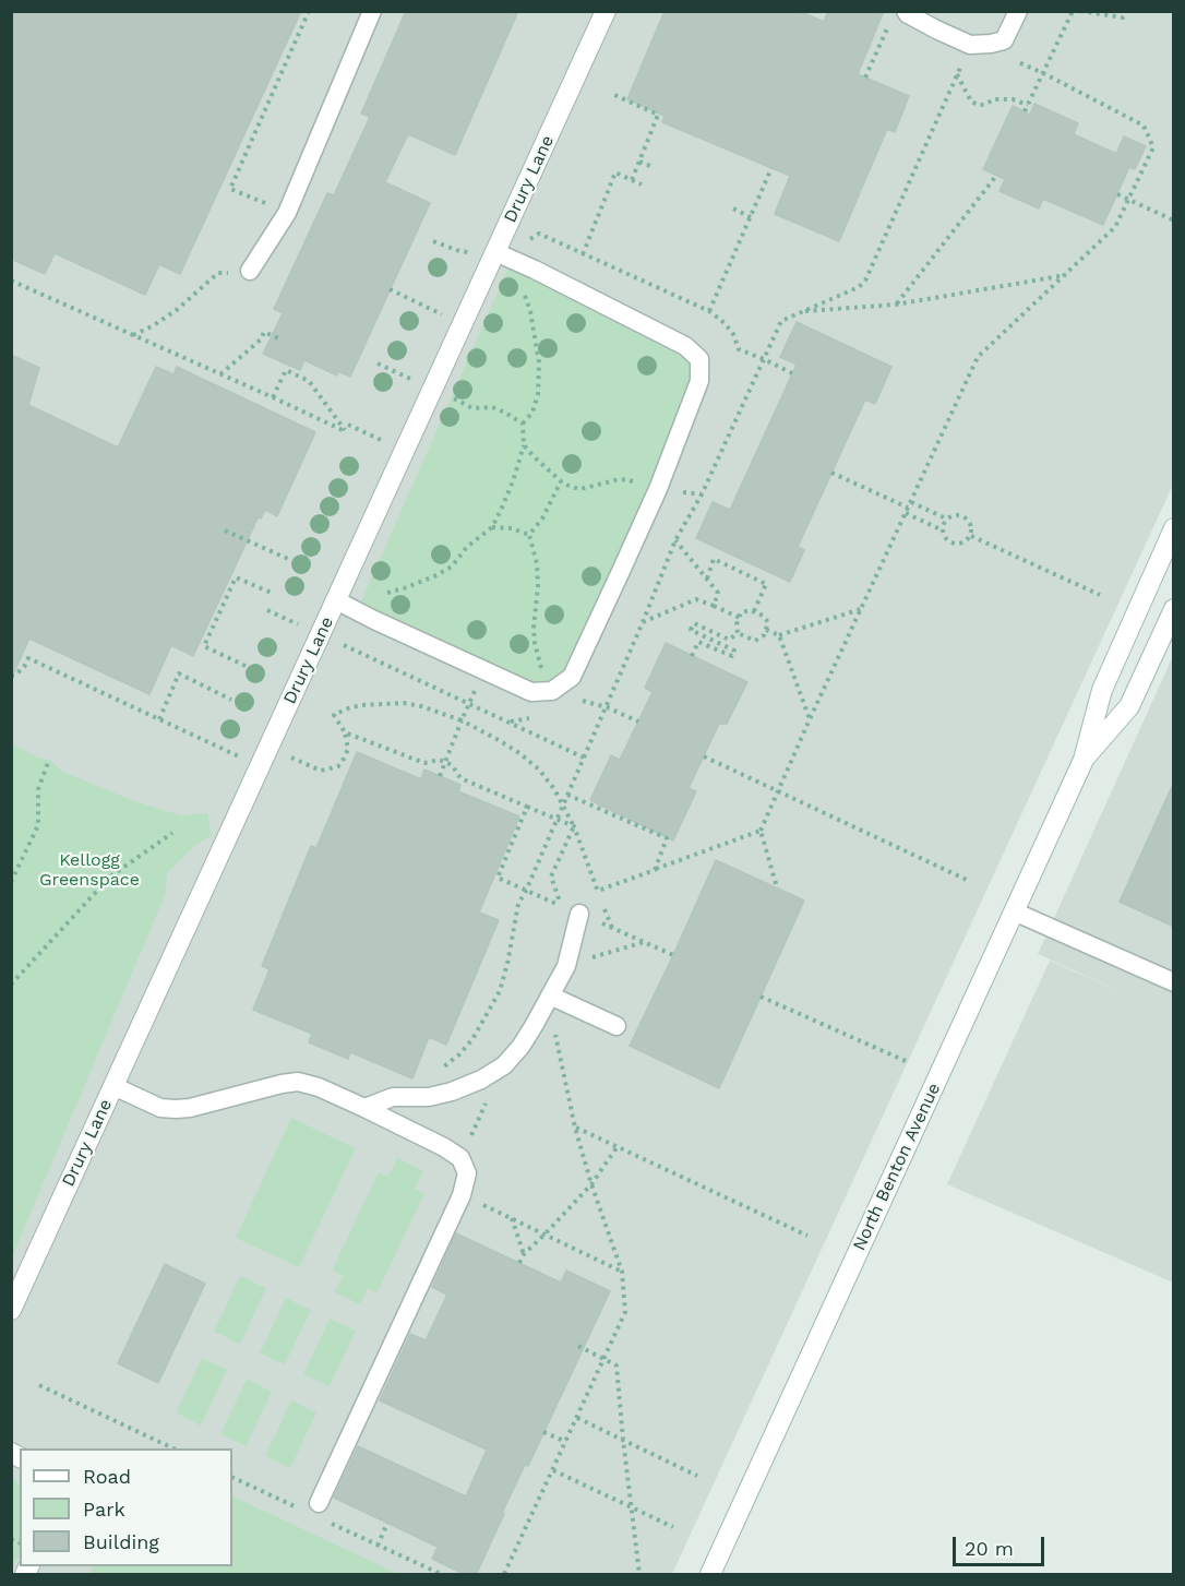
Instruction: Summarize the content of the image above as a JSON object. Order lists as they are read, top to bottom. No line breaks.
{"streets":{"street":["Drury Lane","North Benton Avenue"]},"parks":["Kellogg Greenspace"],"legend":["Road","Park","Building"],"scale_bar":"20 m"}
